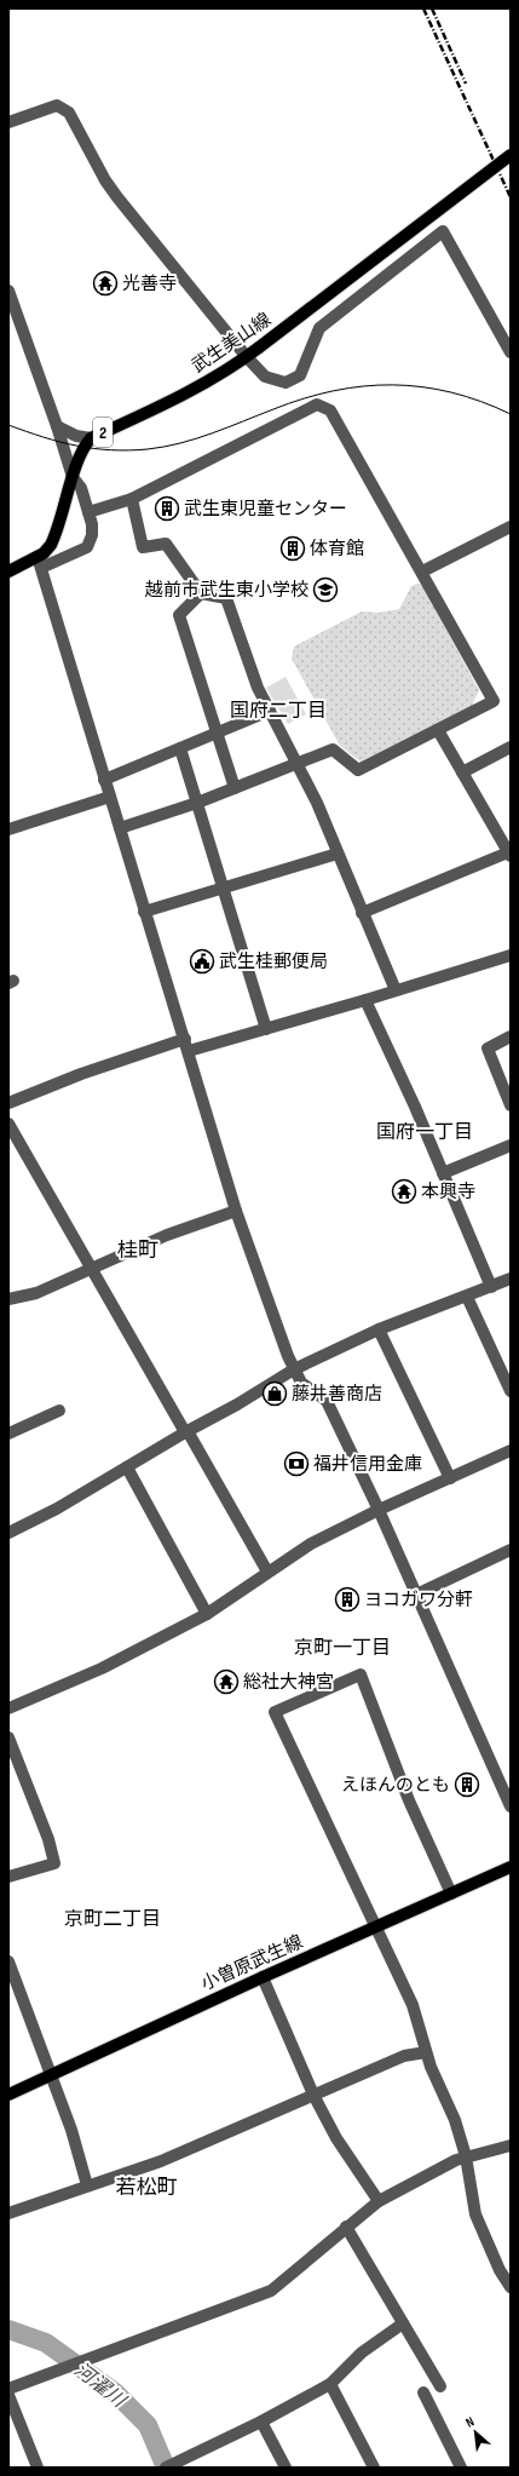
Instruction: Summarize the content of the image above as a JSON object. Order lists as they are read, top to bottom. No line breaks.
{"streets":{"main road":["武生美山線","2","小曽原武生線"]},"crossings":[["武生美山線","2"]],"districts":["国府二丁目","国府一丁目","桂町","京町一丁目","京町二丁目","若松町"],"water":["河濯川"],"places":{"temple":["光善寺","本興寺","総社大神宮"],"building":["武生東児童センター","体育館","ヨコガワ分軒","えほんのとも"],"school or university":["越前市武生東小学校"],"public building":["武生桂郵便局"],"shop":["藤井善商店"],"bank":["福井信用金庫"]},"north":"top left"}
